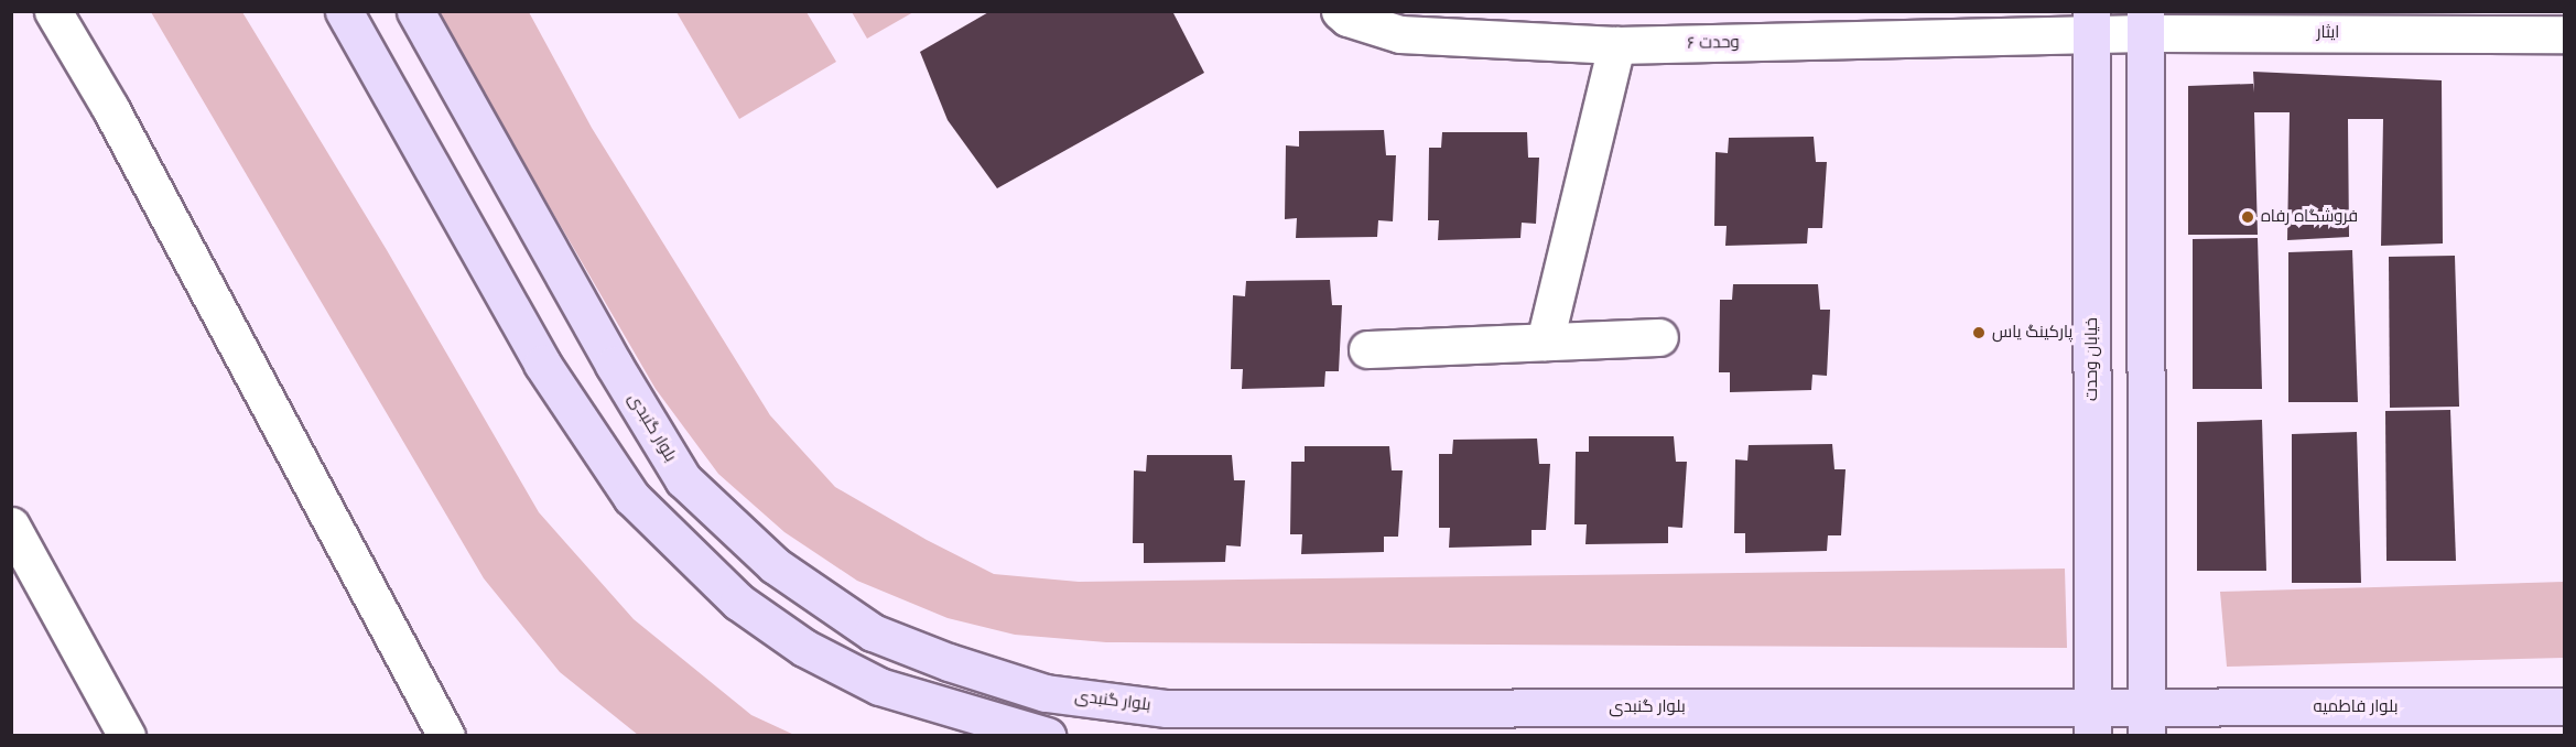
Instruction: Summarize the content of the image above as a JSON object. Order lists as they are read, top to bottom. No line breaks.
{"streets":{"main road":["خیابان وحدت","بلوار گنبدی","بلوار فاطمیه"],"street":["ایثار","وحدت ۶"]},"crossings":[["ایثار","وحدت ۶"],["ایثار","خیابان وحدت"],["وحدت ۶","خیابان وحدت"],["خیابان وحدت","بلوار گنبدی"],["بلوار گنبدی","بلوار فاطمیه"]],"places":["فروشگاه رفاه","پارکینگ یاس"]}
